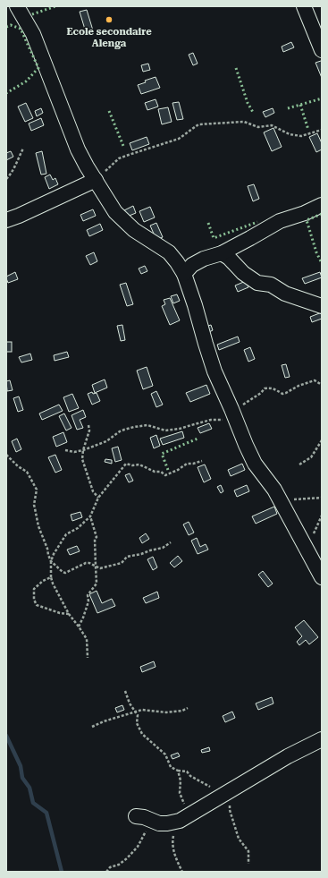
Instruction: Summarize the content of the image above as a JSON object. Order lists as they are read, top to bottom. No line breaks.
{"places":["Ecole secondaire Alenga"]}
